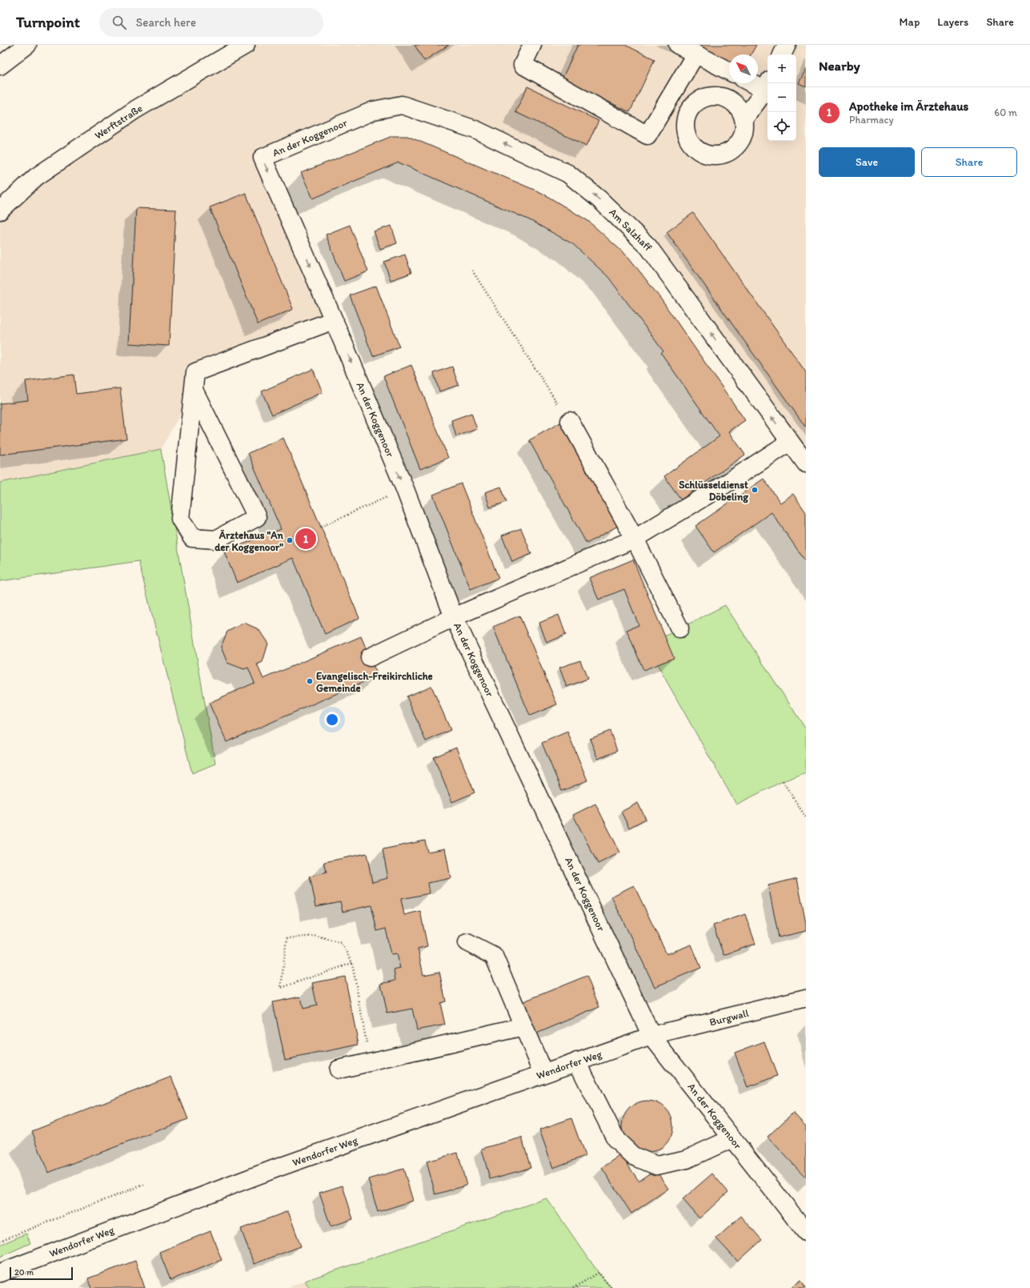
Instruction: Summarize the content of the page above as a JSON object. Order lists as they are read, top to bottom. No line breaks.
{"streets":{"street":["Werftstraße","An der Koggenoor","Am Salzhaff","Burgwall","Wendorfer Weg"]},"crossings":[["An der Koggenoor","Am Salzhaff"],["An der Koggenoor","Burgwall"],["An der Koggenoor","Wendorfer Weg"],["Burgwall","Wendorfer Weg"]],"one_way":["Am Salzhaff"],"places":["Schlüsseldienst Döbeling","Ärztehaus \"An der Koggenoor\"","Evangelisch-Freikirchliche Gemeinde"],"scale_bar":"20 m","north":"top left","page":{"header":"Turnpoint","search":"Search here","nav":["Map","Layers","Share"],"heading":"Nearby","map_buttons":["+","−"],"list":[{"mark":"1","name":"Apotheke im Ärztehaus","note":"Pharmacy","value":"60 m"}],"buttons":["Save","Share"],"pins":"1","scale":"20 m"}}
